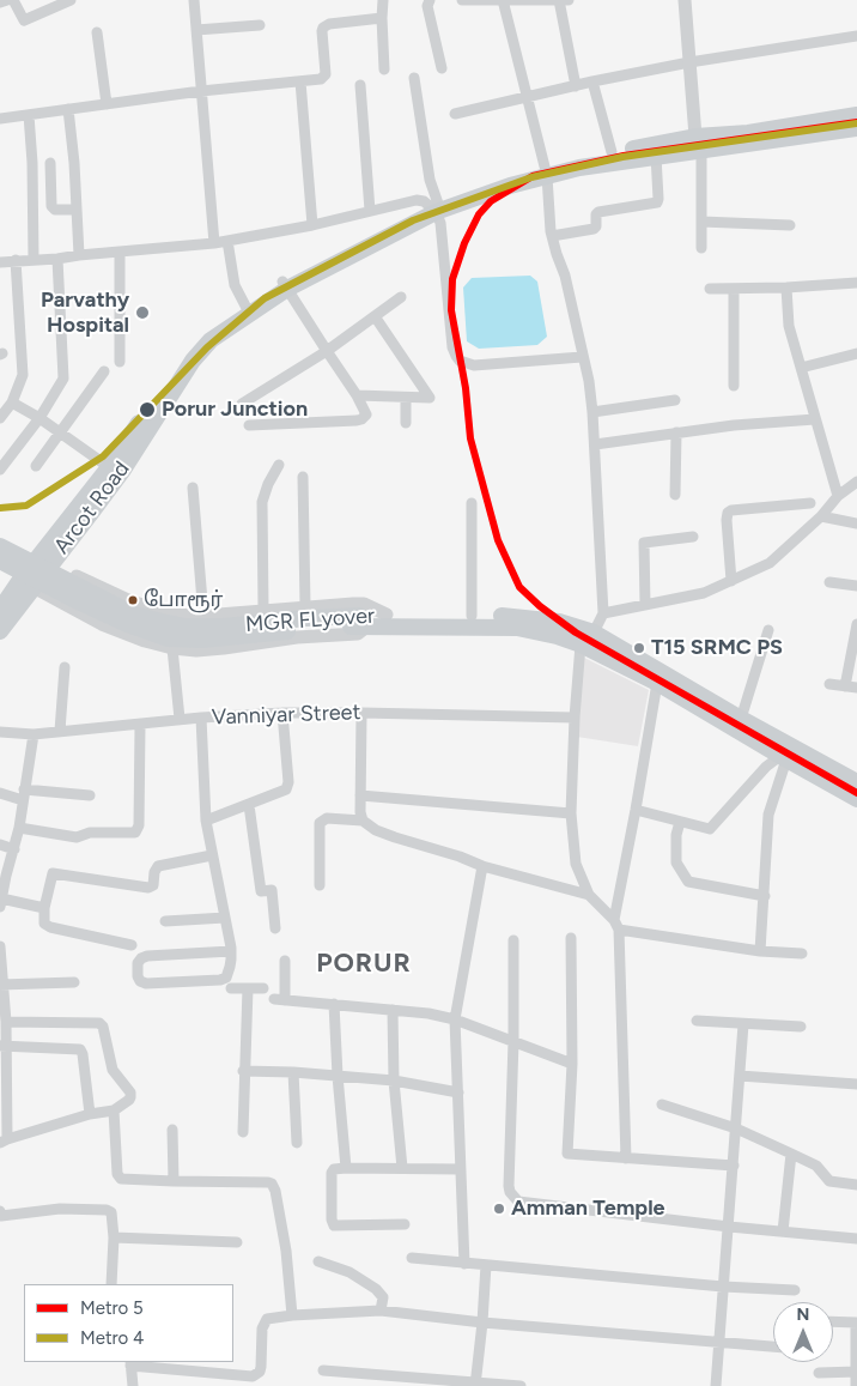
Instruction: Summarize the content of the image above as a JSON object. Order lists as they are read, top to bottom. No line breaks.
{"streets":{"main road":["Arcot Road","MGR FLyover"],"street":["Vanniyar Street"]},"districts":["PORUR"],"places":["Parvathy Hospital","Porur Junction","போரூர்","T15 SRMC PS","Amman Temple"],"lines":["metro line 5","metro line 4"],"legend":["Metro 5","Metro 4"],"north":"top"}
